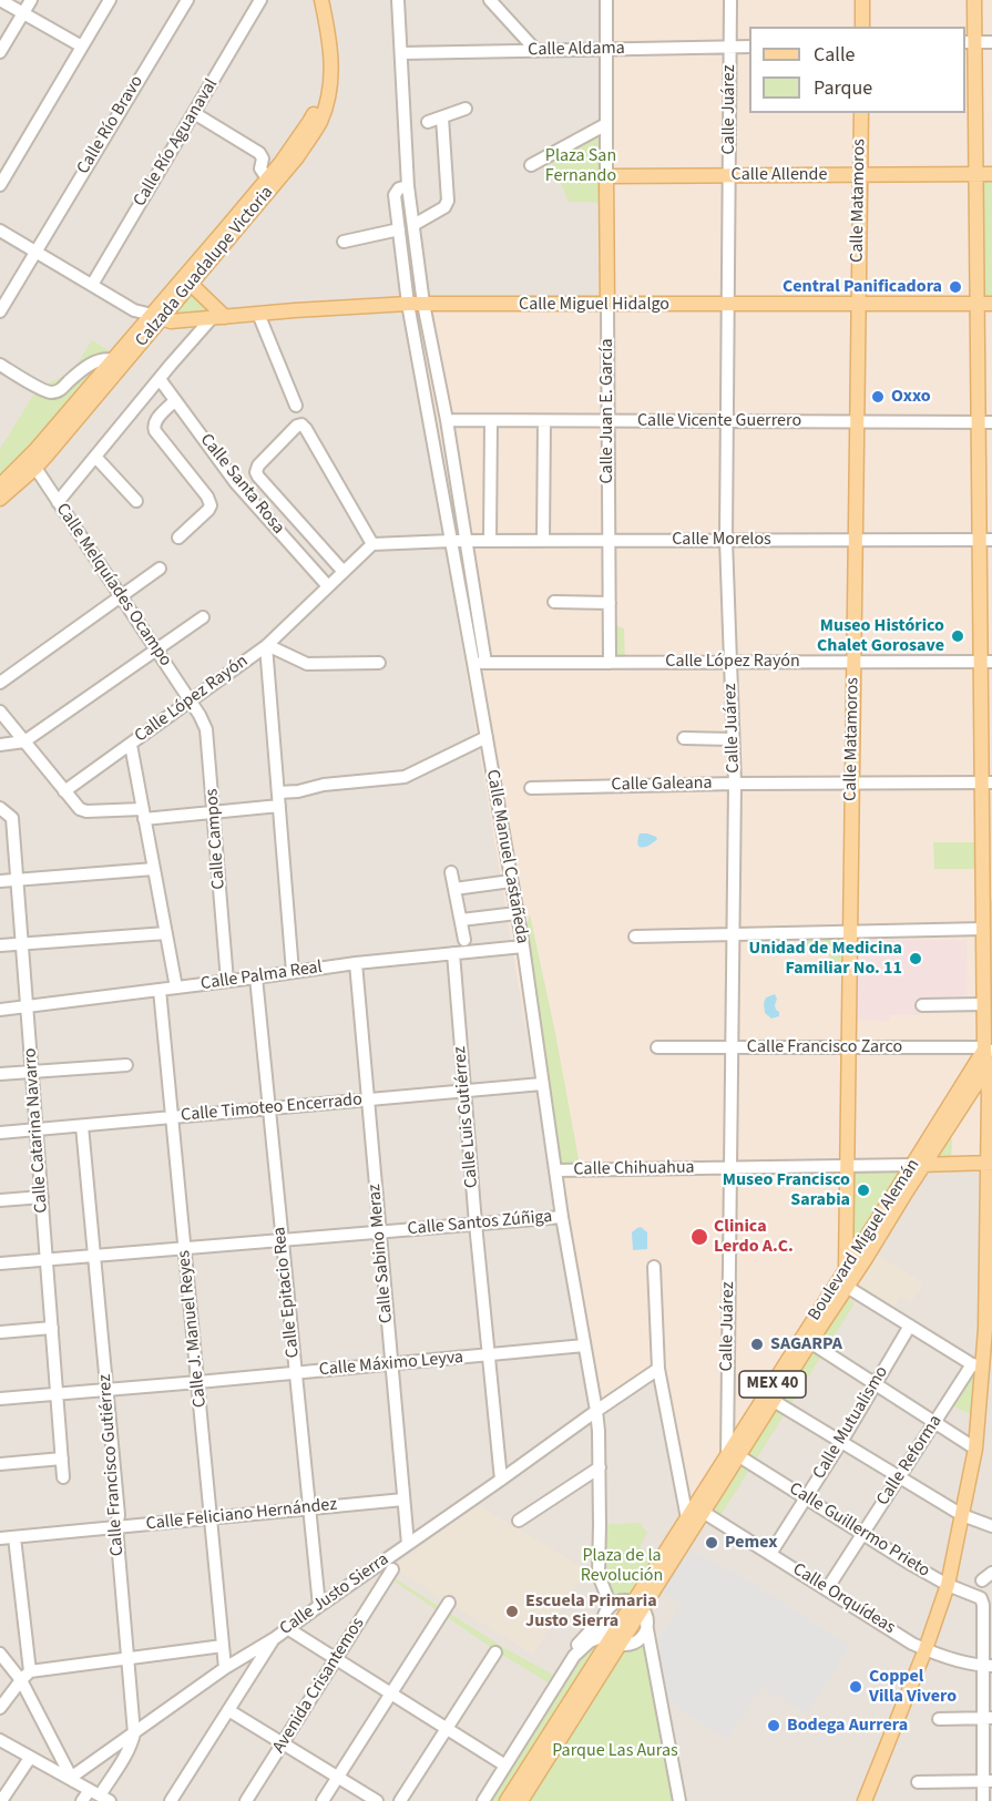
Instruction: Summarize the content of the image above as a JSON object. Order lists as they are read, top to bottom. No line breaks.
{"streets":{"main road":["Calle Allende","Calle Matamoros","Calzada Guadalupe Victoria","Calle Miguel Hidalgo","Calle Juan E. García","Calle Chihuahua","Boulevard Miguel Alemán","MEX 40"],"street":["Calle Aldama","Calle Juárez","Calle Río Bravo","Calle Río Aguanaval","Calle Vicente Guerrero","Calle Santa Rosa","Calle Morelos","Calle Melquíades Ocampo","Calle López Rayón","Calle Galeana","Calle Campos","Calle Manuel Castañeda","Calle Palma Real","Calle Francisco Zarco","Calle Timoteo Encerrado","Calle Luis Gutiérrez","Calle Catarina Navarro","Calle Santos Zúñiga","Calle Sabino Meraz","Calle Epitacio Rea","Calle J. Manuel Reyes","Calle Máximo Leyva","Calle Mutualismo","Calle Reforma","Calle Francisco Gutiérrez","Calle Feliciano Hernández","Calle Guillermo Prieto","Calle Justo Sierra","Calle Orquídeas","Avenida Crisantemos"]},"crossings":[["Calle Aldama","Calle Juárez"],["Calle Aldama","Calle Juan E. García"],["Calle Aldama","Calle Manuel Castañeda"],["Calle Juárez","Calle Allende"],["Calle Juárez","Calle Miguel Hidalgo"],["Calle Juárez","Calle Vicente Guerrero"],["Calle Juárez","Calle Morelos"],["Calle Juárez","Calle López Rayón"],["Calle Juárez","Calle Galeana"],["Calle Juárez","Calle Francisco Zarco"],["Calle Juárez","Calle Chihuahua"],["Calle Juárez","Boulevard Miguel Alemán"],["Calle Juárez","Calle Guillermo Prieto"],["Calle Allende","Calle Matamoros"],["Calle Allende","Calle Juan E. García"],["Calle Matamoros","Calle Miguel Hidalgo"],["Calle Matamoros","Calle Vicente Guerrero"],["Calle Matamoros","Calle Morelos"],["Calle Matamoros","Calle López Rayón"],["Calle Matamoros","Calle Galeana"],["Calle Matamoros","Calle Francisco Zarco"],["Calle Matamoros","Calle Chihuahua"],["Calle Matamoros","Boulevard Miguel Alemán"],["Calzada Guadalupe Victoria","Calle Miguel Hidalgo"],["Calzada Guadalupe Victoria","Calle Melquíades Ocampo"],["Calle Miguel Hidalgo","Calle Juan E. García"],["Calle Miguel Hidalgo","Calle Manuel Castañeda"],["Calle Juan E. García","Calle Vicente Guerrero"],["Calle Juan E. García","Calle Morelos"],["Calle Juan E. García","Calle López Rayón"],["Calle Vicente Guerrero","Calle Manuel Castañeda"],["Calle Santa Rosa","Calle López Rayón"],["Calle Morelos","Calle Manuel Castañeda"],["Calle Melquíades Ocampo","Calle López Rayón"],["Calle Melquíades Ocampo","Calle Campos"],["Calle López Rayón","Calle Campos"],["Calle López Rayón","Calle Manuel Castañeda"],["Calle Campos","Calle Palma Real"],["Calle Manuel Castañeda","Calle Palma Real"],["Calle Manuel Castañeda","Calle Timoteo Encerrado"],["Calle Manuel Castañeda","Calle Chihuahua"],["Calle Manuel Castañeda","Calle Santos Zúñiga"],["Calle Manuel Castañeda","Calle Máximo Leyva"],["Calle Manuel Castañeda","Calle Justo Sierra"],["Calle Palma Real","Calle Luis Gutiérrez"],["Calle Palma Real","Calle Catarina Navarro"],["Calle Palma Real","Calle Sabino Meraz"],["Calle Palma Real","Calle Epitacio Rea"],["Calle Palma Real","Calle J. Manuel Reyes"],["Calle Francisco Zarco","Boulevard Miguel Alemán"],["Calle Timoteo Encerrado","Calle Luis Gutiérrez"],["Calle Timoteo Encerrado","Calle Catarina Navarro"],["Calle Timoteo Encerrado","Calle Sabino Meraz"],["Calle Timoteo Encerrado","Calle Epitacio Rea"],["Calle Timoteo Encerrado","Calle J. Manuel Reyes"],["Calle Timoteo Encerrado","Calle Francisco Gutiérrez"],["Calle Luis Gutiérrez","Calle Santos Zúñiga"],["Calle Luis Gutiérrez","Calle Máximo Leyva"],["Calle Luis Gutiérrez","Calle Justo Sierra"],["Calle Catarina Navarro","Calle Santos Zúñiga"],["Calle Catarina Navarro","Calle Máximo Leyva"],["Calle Chihuahua","Boulevard Miguel Alemán"],["Calle Santos Zúñiga","Calle Sabino Meraz"],["Calle Santos Zúñiga","Calle Epitacio Rea"],["Calle Santos Zúñiga","Calle J. Manuel Reyes"],["Calle Santos Zúñiga","Calle Francisco Gutiérrez"],["Boulevard Miguel Alemán","Calle Guillermo Prieto"],["Boulevard Miguel Alemán","Calle Orquídeas"],["Calle Sabino Meraz","Calle Máximo Leyva"],["Calle Sabino Meraz","Calle Feliciano Hernández"],["Calle Sabino Meraz","Calle Justo Sierra"],["Calle Epitacio Rea","Calle Máximo Leyva"],["Calle Epitacio Rea","Calle Feliciano Hernández"],["Calle Epitacio Rea","Calle Justo Sierra"],["Calle J. Manuel Reyes","Calle Máximo Leyva"],["Calle J. Manuel Reyes","Calle Feliciano Hernández"],["Calle J. Manuel Reyes","Calle Justo Sierra"],["Calle Máximo Leyva","Calle Francisco Gutiérrez"],["Calle Mutualismo","Calle Guillermo Prieto"],["Calle Mutualismo","Calle Orquídeas"],["Calle Reforma","Calle Guillermo Prieto"],["Calle Reforma","Calle Orquídeas"],["Calle Francisco Gutiérrez","Calle Feliciano Hernández"],["Calle Francisco Gutiérrez","Calle Justo Sierra"],["Calle Guillermo Prieto","Calle Orquídeas"]],"parks":["Plaza San Fernando","Plaza de la Revolución","Parque Las Auras"],"places":["Central Panificadora","Oxxo","Museo Histórico Chalet Gorosave","Unidad de Medicina Familiar No. 11","Museo Francisco Sarabia","Clinica Lerdo A.C.","SAGARPA","Pemex","Escuela Primaria Justo Sierra","Coppel Villa Vivero","Bodega Aurrera"],"legend":["Calle","Parque"]}
